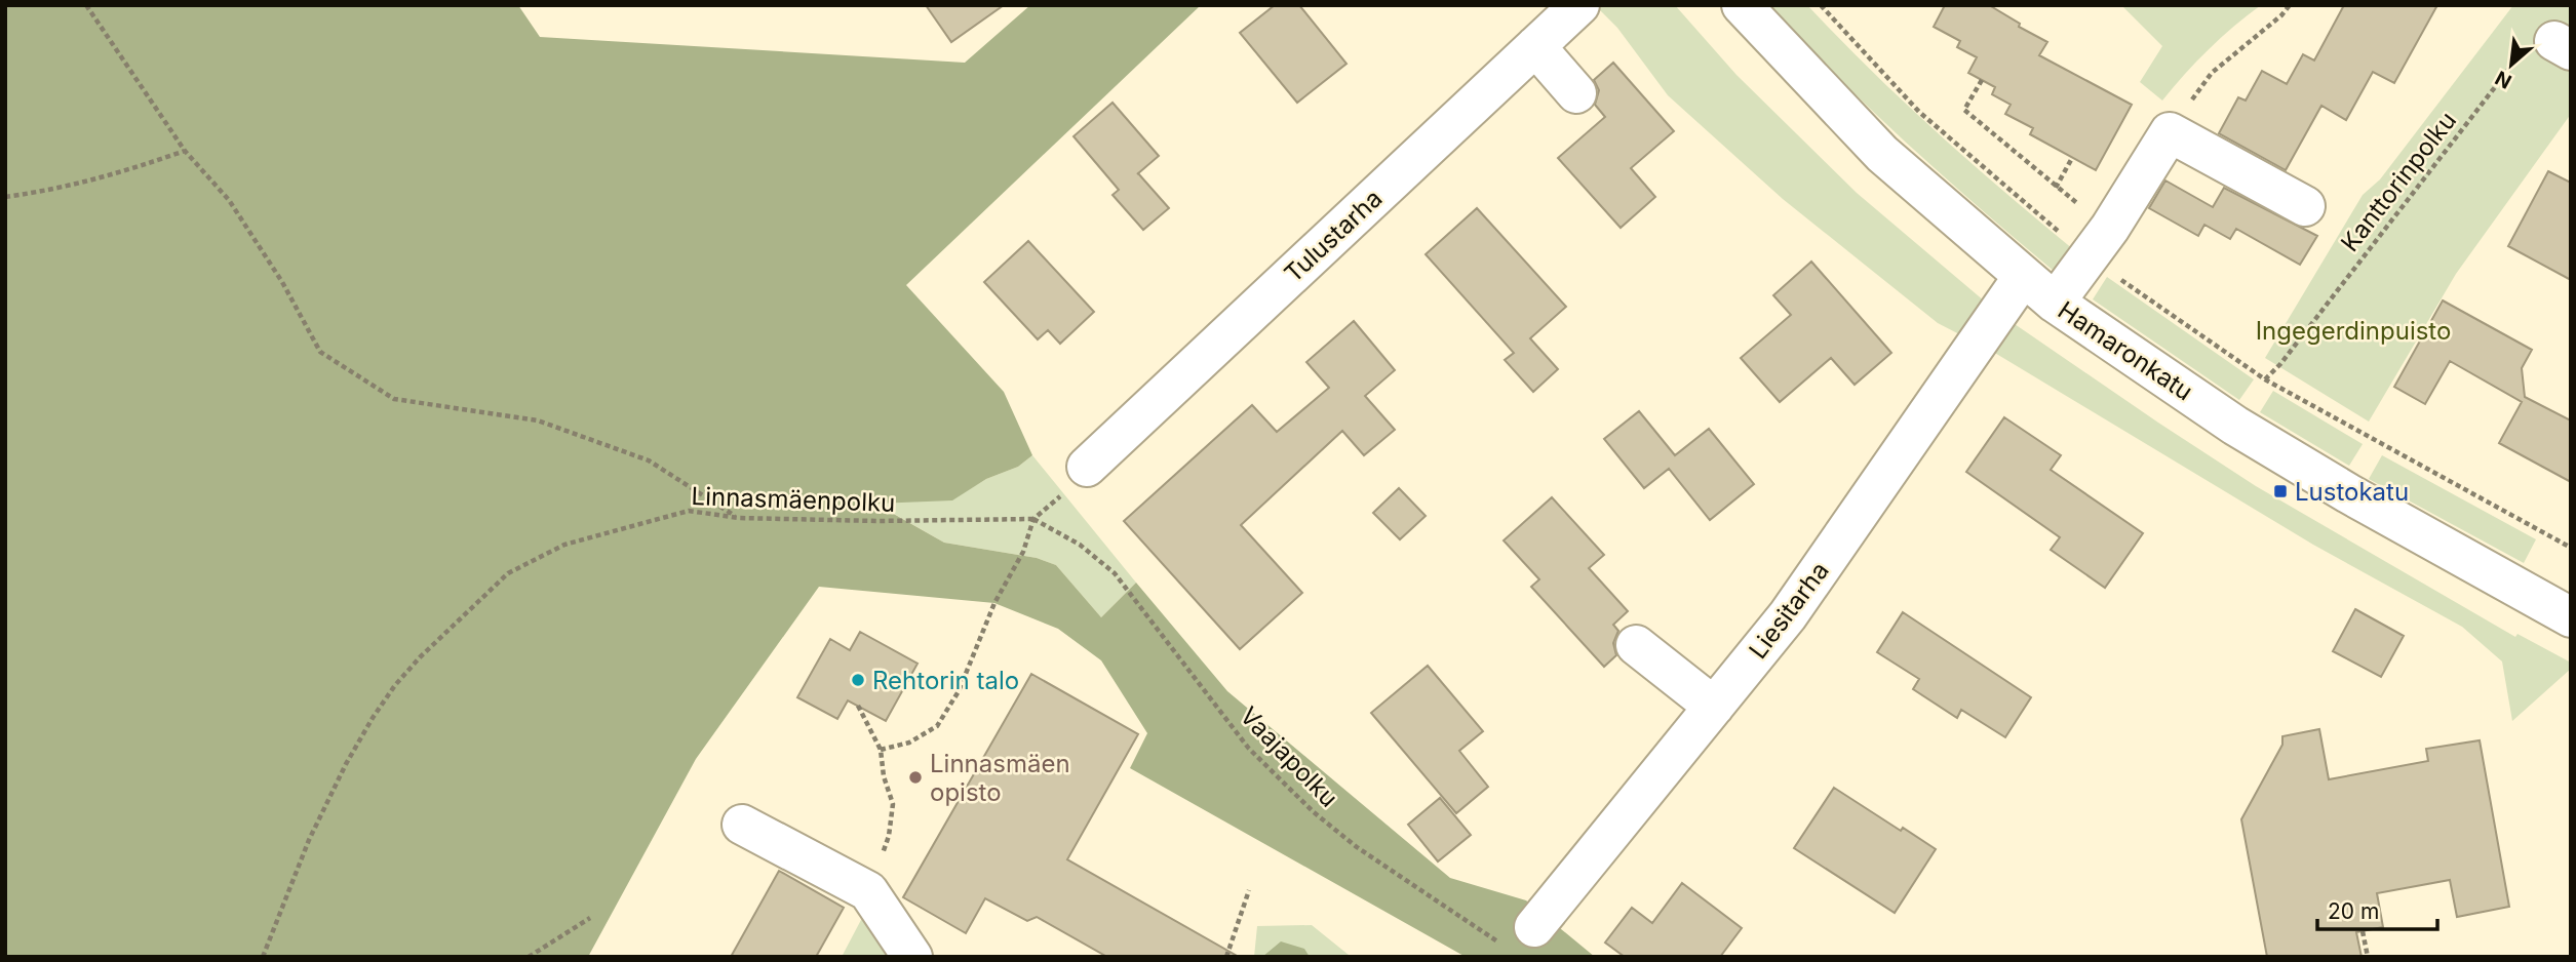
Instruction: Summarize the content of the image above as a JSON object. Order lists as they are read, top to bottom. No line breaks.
{"streets":{"street":["Tulustarha","Hamaronkatu","Liesitarha"],"path":["Kanttorinpolku","Linnasmäenpolku","Vaajapolku"]},"crossings":[["Hamaronkatu","Liesitarha"],["Linnasmäenpolku","Vaajapolku"],["Liesitarha","Vaajapolku"]],"parks":["Ingegerdinpuisto"],"places":{"transit":["Lustokatu"],"other":["Rehtorin talo","Linnasmäen opisto"]},"scale_bar":"20 m","north":"bottom left"}
